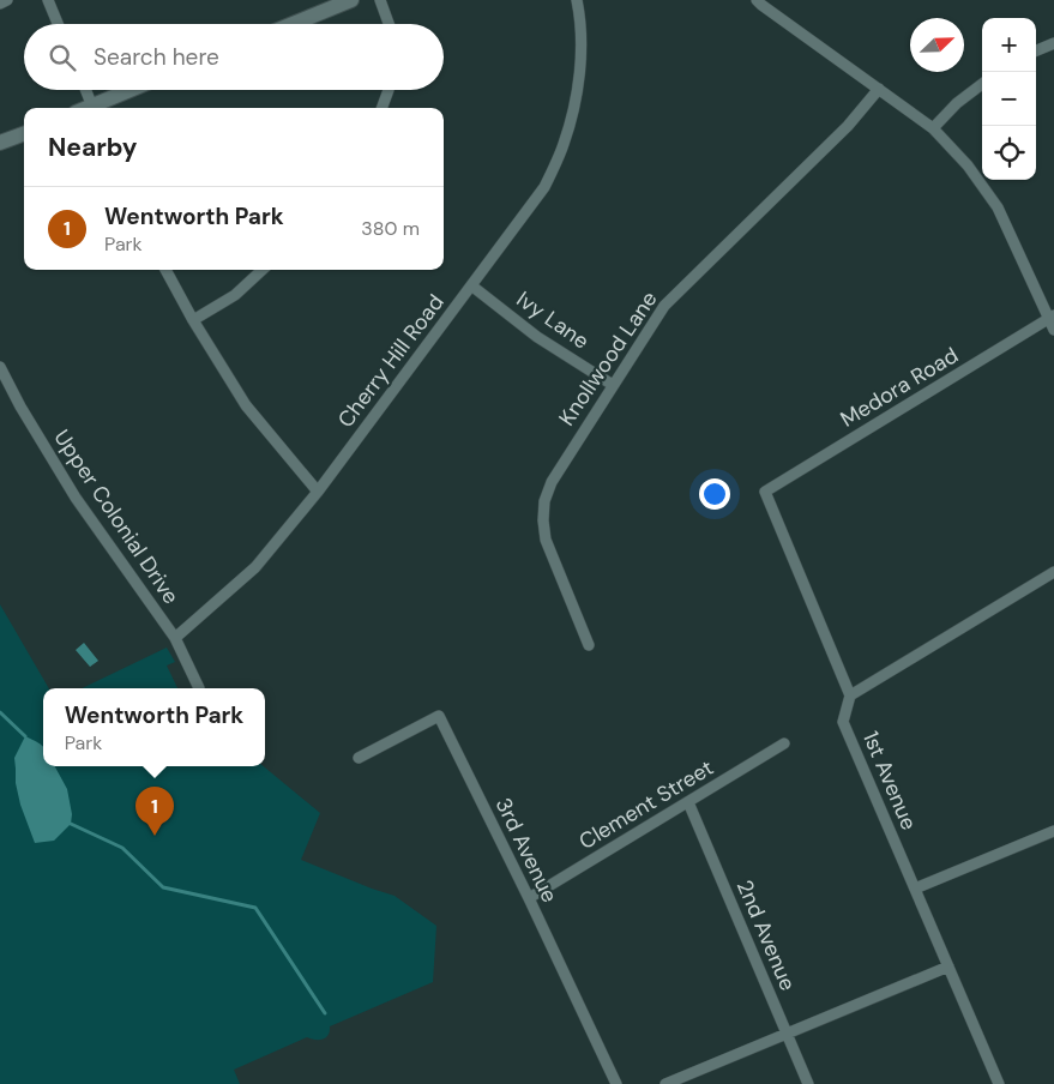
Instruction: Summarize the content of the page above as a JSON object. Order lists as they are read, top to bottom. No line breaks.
{"streets":{"street":["Ivy Lane","Knollwood Lane","Cherry Hill Road","Medora Road","Upper Colonial Drive","1st Avenue","Clement Street","3rd Avenue","2nd Avenue"]},"crossings":[["Ivy Lane","Knollwood Lane"],["Ivy Lane","Cherry Hill Road"],["Cherry Hill Road","Upper Colonial Drive"],["Medora Road","1st Avenue"],["Clement Street","3rd Avenue"],["Clement Street","2nd Avenue"]],"north":"top right","page":{"map_buttons":["+","−"],"search":"Search here","heading":"Nearby","list":[{"mark":"1","name":"Wentworth Park","note":"Park","value":"380 m"}],"popup":["Wentworth Park","Park"],"pins":"1"}}
